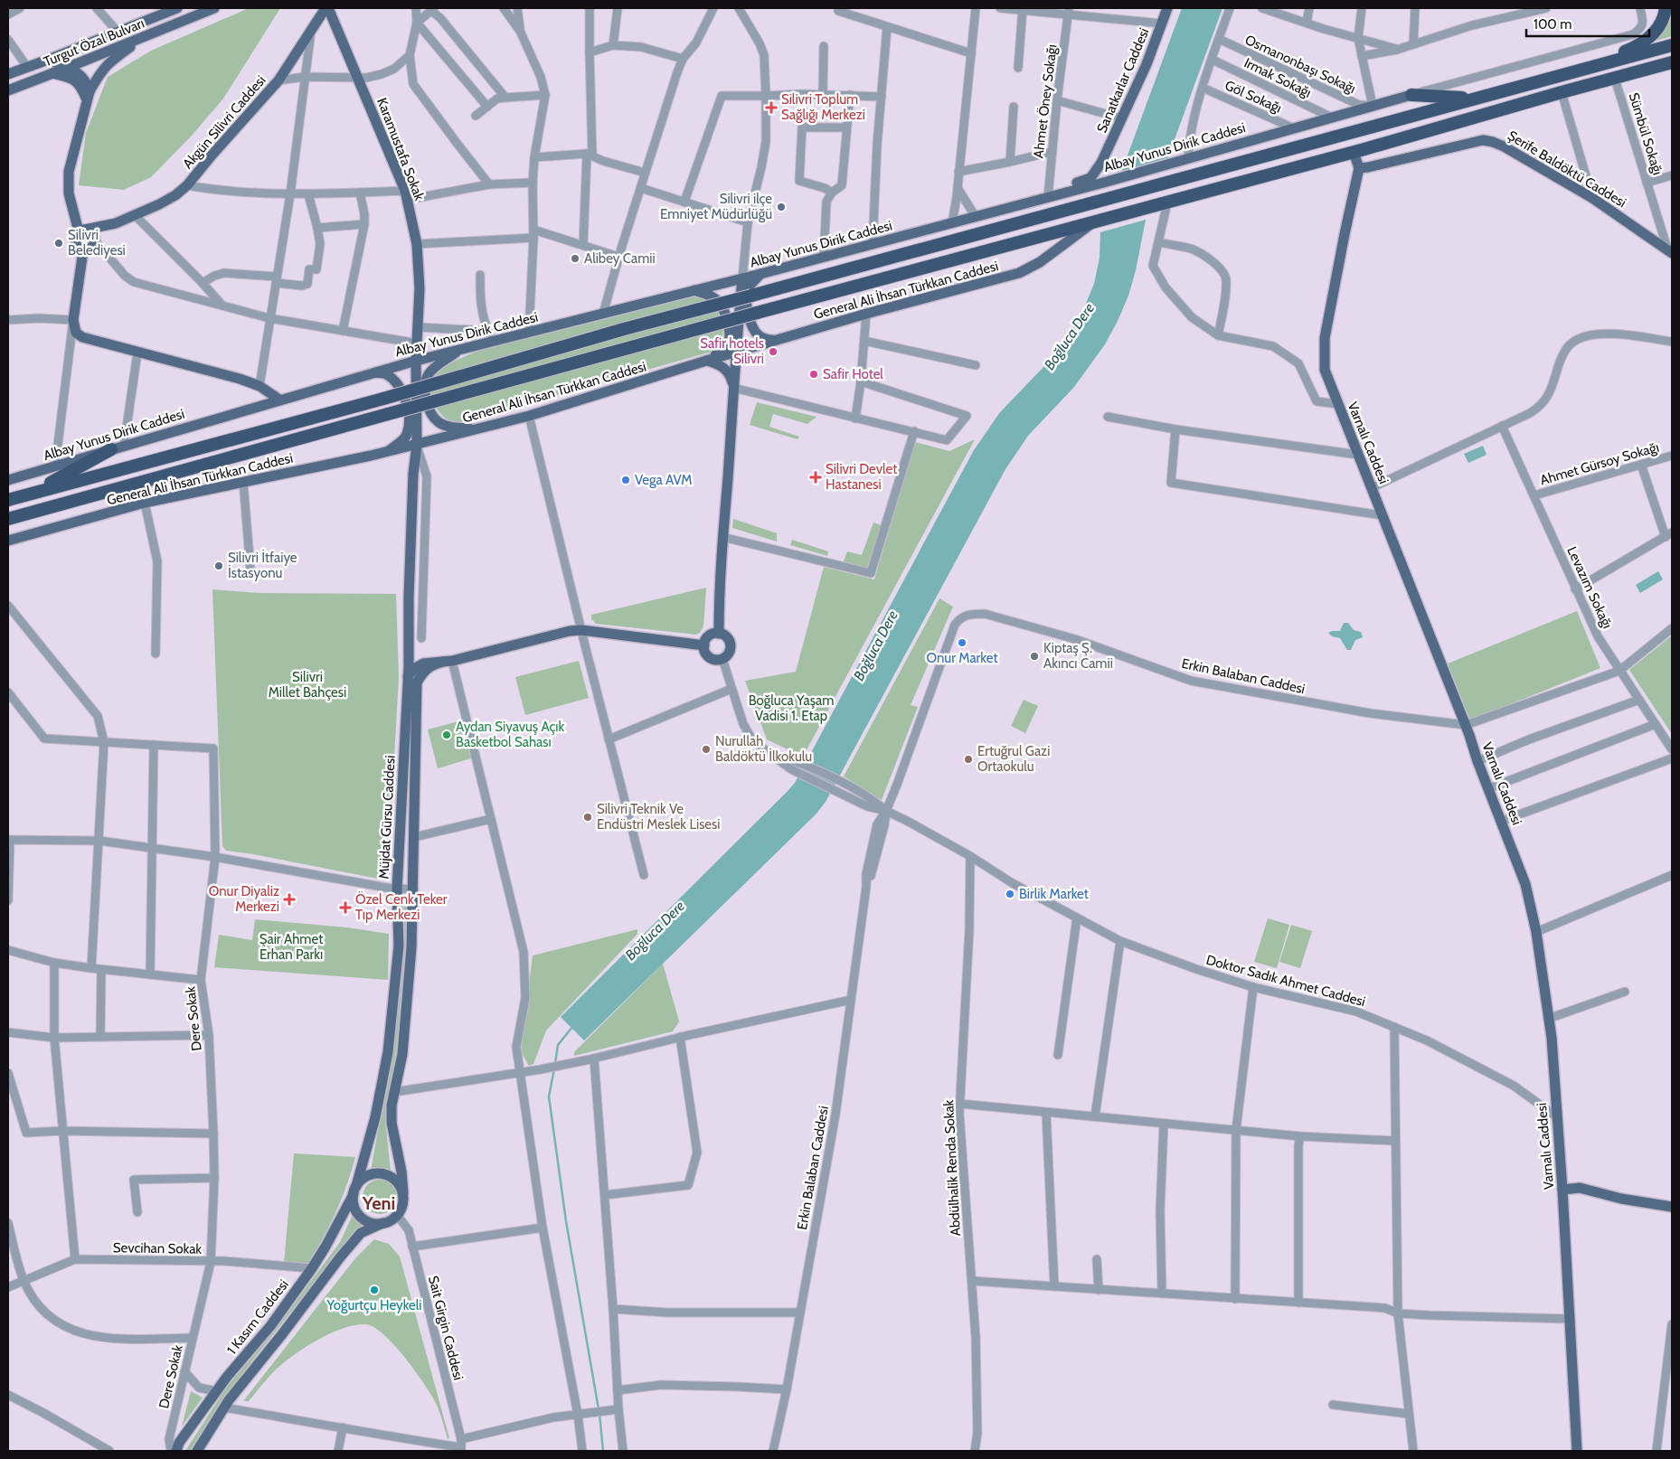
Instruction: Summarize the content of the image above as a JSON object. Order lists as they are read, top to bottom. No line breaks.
{"streets":{"main road":["Turgut Özal Bulvarı","Sanatkarlar Caddesi","Akgün Silivri Caddesi","Albay Yunus Dirik Caddesi","Karamustafa Sokak","Şerife Baldöktü Caddesi","General Ali İhsan Türkkan Caddesi","Varnalı Caddesi","Müjdat Gürsu Caddesi","1 Kasım Caddesi"],"street":["Osmanonbaşı Sokağı","Irmak Sokağı","Göl Sokağı","Ahmet Öney Sokağı","Sümbül Sokağı","Ahmet Gürsoy Sokağı","Levazım Sokağı","Erkin Balaban Caddesi","Doktor Sadık Ahmet Caddesi","Dere Sokak","Abdülhalik Renda Sokak","Sevcihan Sokak","Sait Girgin Caddesi"]},"crossings":[["Osmanonbaşı Sokağı","Albay Yunus Dirik Caddesi"],["Irmak Sokağı","Albay Yunus Dirik Caddesi"],["Sanatkarlar Caddesi","Ahmet Öney Sokağı"],["Sanatkarlar Caddesi","Albay Yunus Dirik Caddesi"],["Göl Sokağı","Albay Yunus Dirik Caddesi"],["Ahmet Öney Sokağı","Albay Yunus Dirik Caddesi"],["Akgün Silivri Caddesi","Karamustafa Sokak"],["Sümbül Sokağı","Şerife Baldöktü Caddesi"],["Albay Yunus Dirik Caddesi","Karamustafa Sokak"],["Karamustafa Sokak","General Ali İhsan Türkkan Caddesi"],["Karamustafa Sokak","Müjdat Gürsu Caddesi"],["Şerife Baldöktü Caddesi","Varnalı Caddesi"],["General Ali İhsan Türkkan Caddesi","Müjdat Gürsu Caddesi"],["Varnalı Caddesi","Erkin Balaban Caddesi"],["Varnalı Caddesi","Doktor Sadık Ahmet Caddesi"],["Ahmet Gürsoy Sokağı","Levazım Sokağı"],["Levazım Sokağı","Erkin Balaban Caddesi"],["Erkin Balaban Caddesi","Doktor Sadık Ahmet Caddesi"],["Müjdat Gürsu Caddesi","1 Kasım Caddesi"],["Müjdat Gürsu Caddesi","Sait Girgin Caddesi"],["Doktor Sadık Ahmet Caddesi","Abdülhalik Renda Sokak"],["Dere Sokak","Sevcihan Sokak"],["Sevcihan Sokak","1 Kasım Caddesi"],["1 Kasım Caddesi","Sait Girgin Caddesi"]],"districts":["Yeni"],"water":["Boğluca Dere"],"parks":["Silivri Millet Bahçesi","Boğluca Yaşam Vadisi 1. Etap","Şair Ahmet Erhan Parkı"],"places":{"health":["Silivri Toplum Sağlığı Merkezi","Silivri Devlet Hastanesi","Onur Diyaliz Merkezi","Özel Cenk Teker Tıp Merkezi"],"other":["Silivri ilçe Emniyet Müdürlüğü","Silivri Belediyesi","Alibey Camii","Safir hotels Silivri","Safir Hotel","Vega AVM","Silivri İtfaiye İstasyonu","Onur Market","Kiptaş Ş. Akıncı Camii","Aydan Siyavuş Açık Basketbol Sahası","Nurullah Baldöktü İlkokulu","Ertuğrul Gazi Ortaokulu","Silivri Teknik Ve Endüstri Meslek Lisesi","Birlik Market","Yoğurtçu Heykeli"]},"scale_bar":"100 m"}
